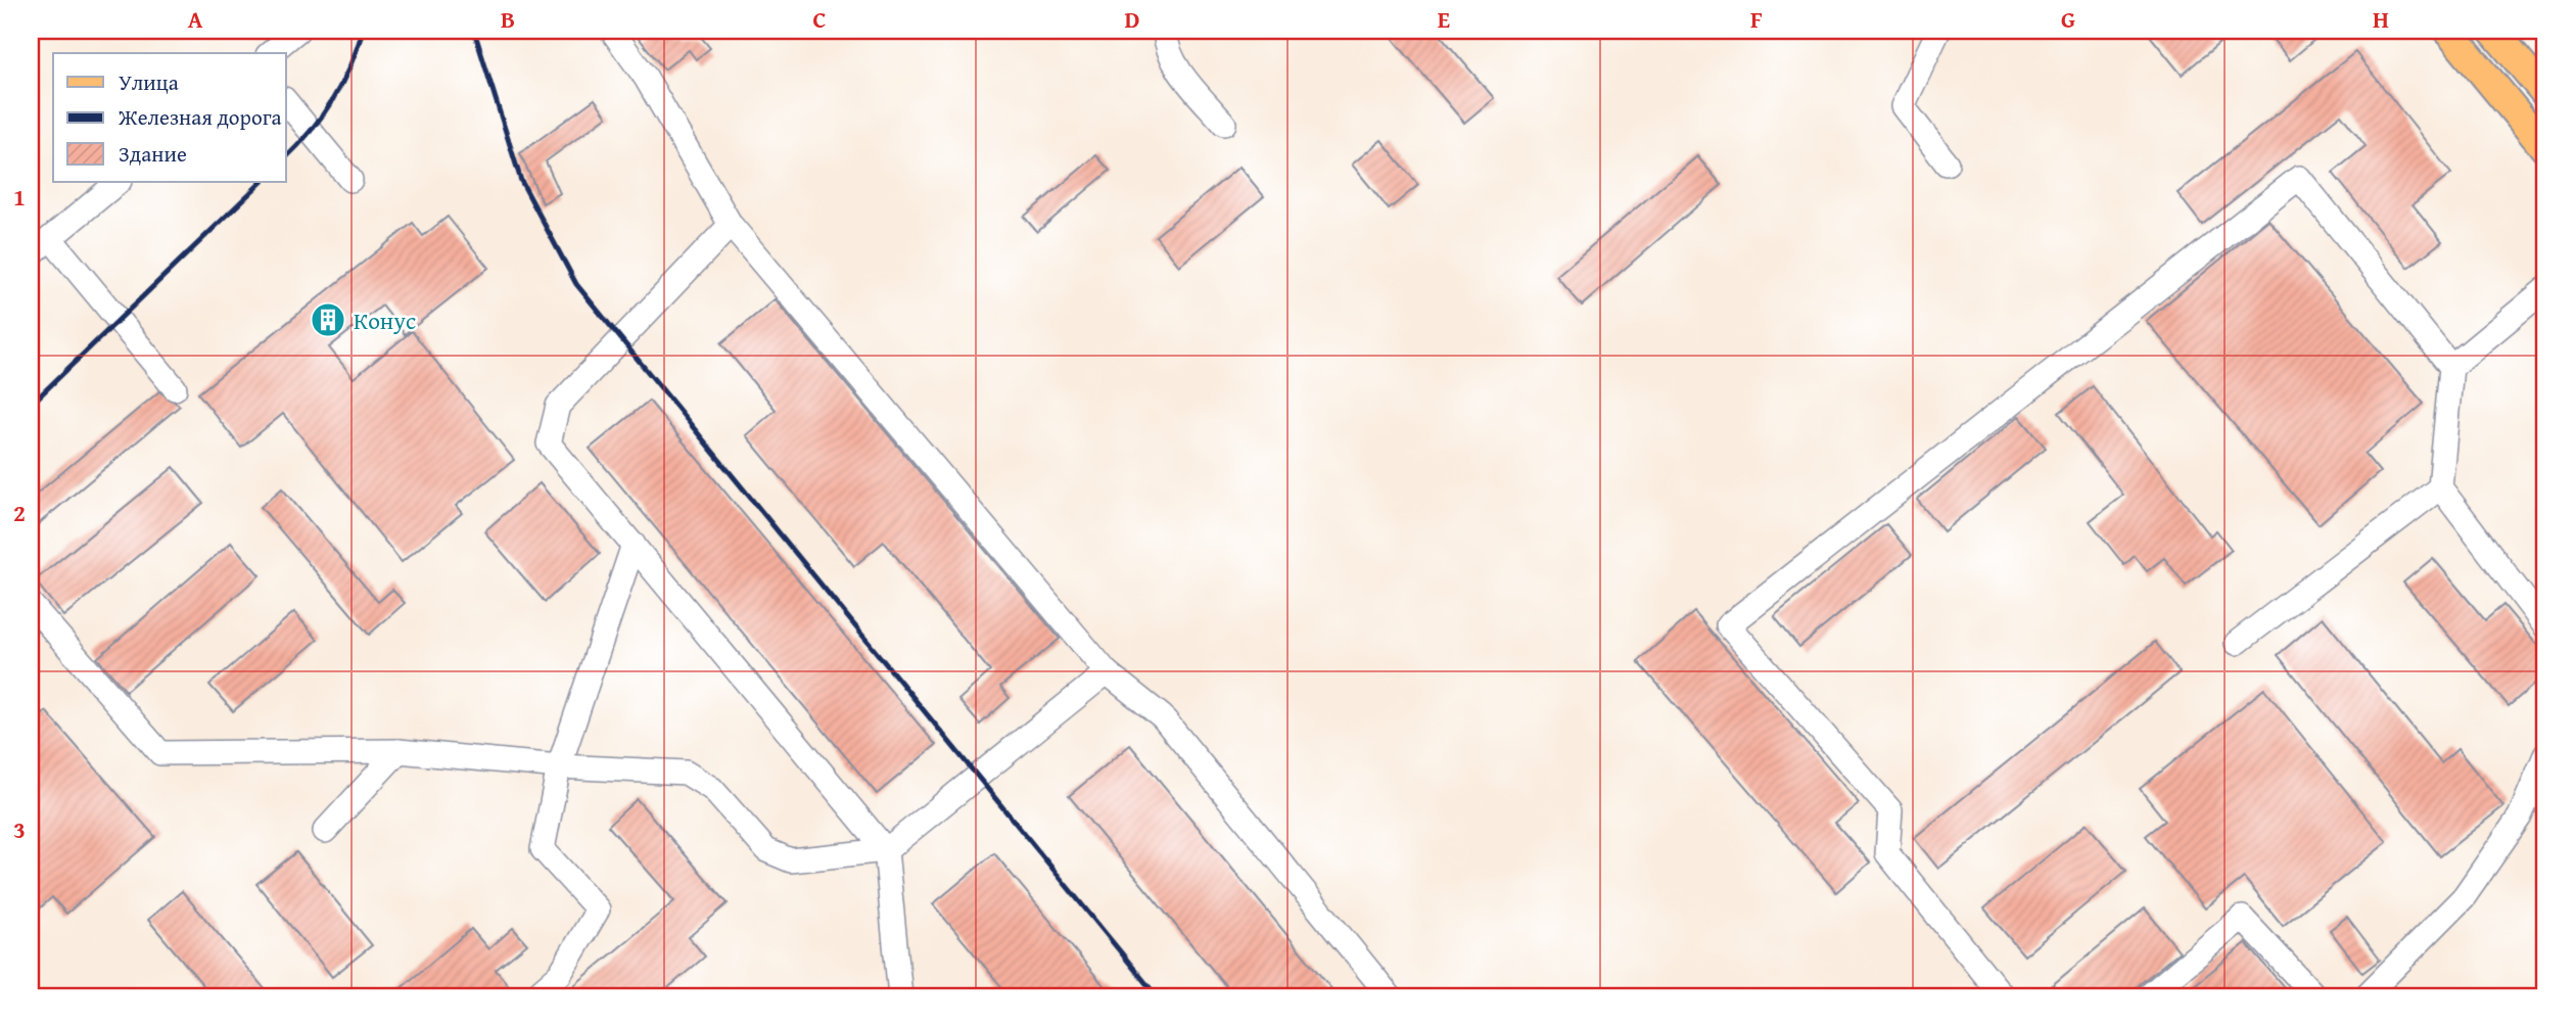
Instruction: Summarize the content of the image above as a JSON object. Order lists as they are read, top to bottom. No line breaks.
{"places":{"building":["Конус"]},"legend":["Улица","Железная дорога","Здание"],"grid":{"columns":["A","B","C","D","E","F","G","H"],"rows":["1","2","3"]}}
